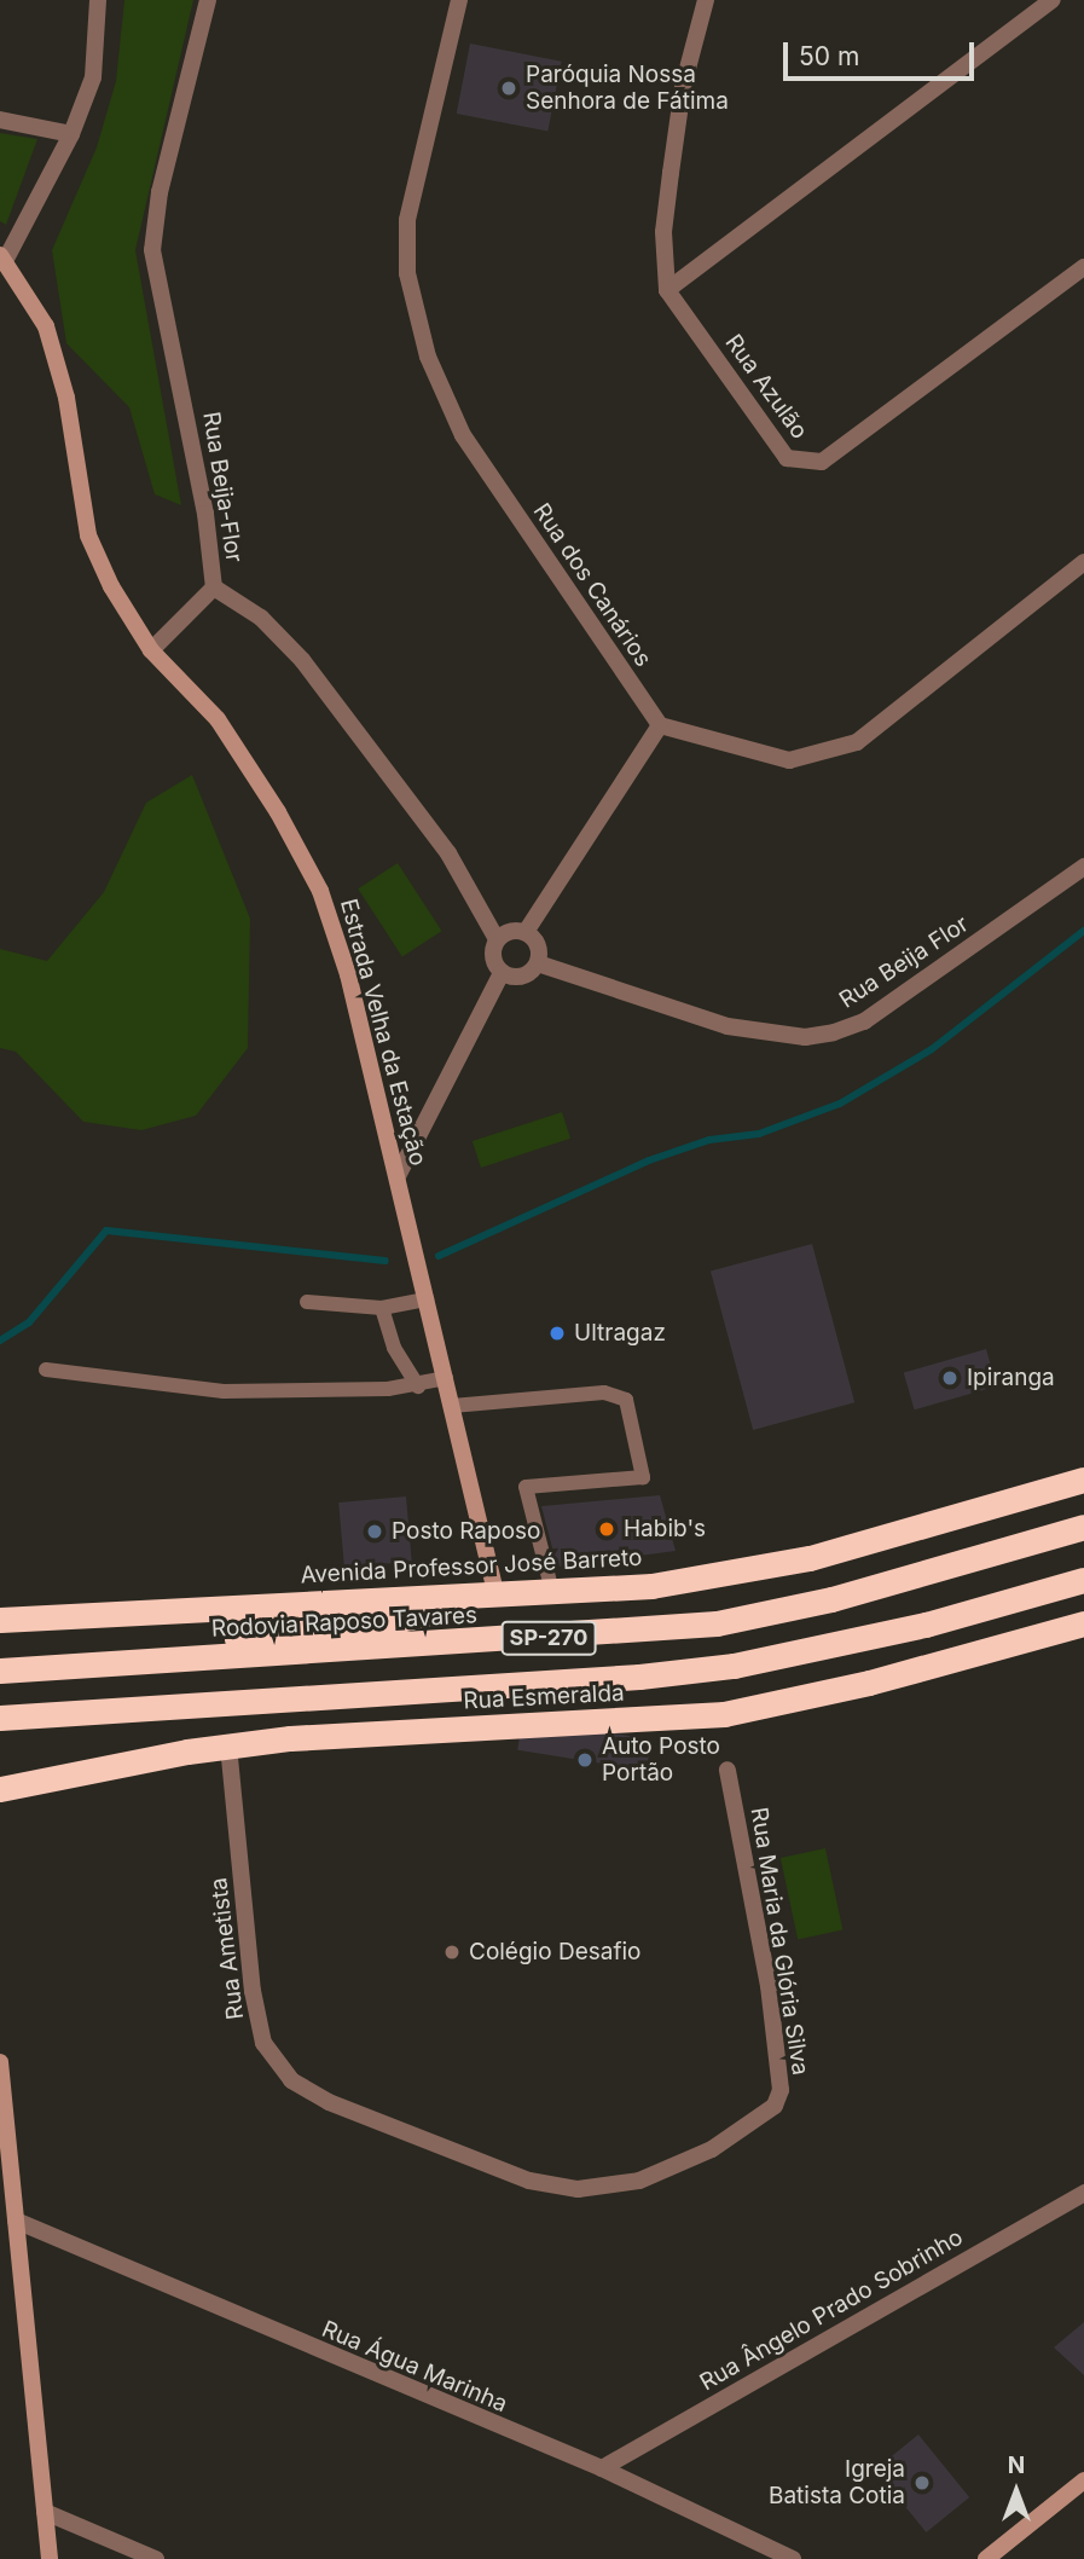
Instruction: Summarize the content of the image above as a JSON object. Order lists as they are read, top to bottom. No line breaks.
{"streets":{"highway":["Avenida Professor José Barreto","Rodovia Raposo Tavares","SP-270","Rua Esmeralda"],"street":["Rua Azulão","Rua Beija-Flor","Rua dos Canários","Rua Beija Flor","Estrada Velha da Estação","Rua Maria da Glória Silva","Rua Ametista","Rua Ângelo Prado Sobrinho","Rua Água Marinha"]},"crossings":[["Rua Beija-Flor","Rua Beija Flor"],["Estrada Velha da Estação","Avenida Professor José Barreto"],["Rua Esmeralda","Rua Ametista"],["Rua Maria da Glória Silva","Rua Ametista"],["Rua Ângelo Prado Sobrinho","Rua Água Marinha"]],"places":["Paróquia Nossa Senhora de Fátima","Ultragaz","Ipiranga","Habib's","Posto Raposo","Auto Posto Portão","Colégio Desafio","Igreja Batista Cotia"],"scale_bar":"50 m","north":"top"}
